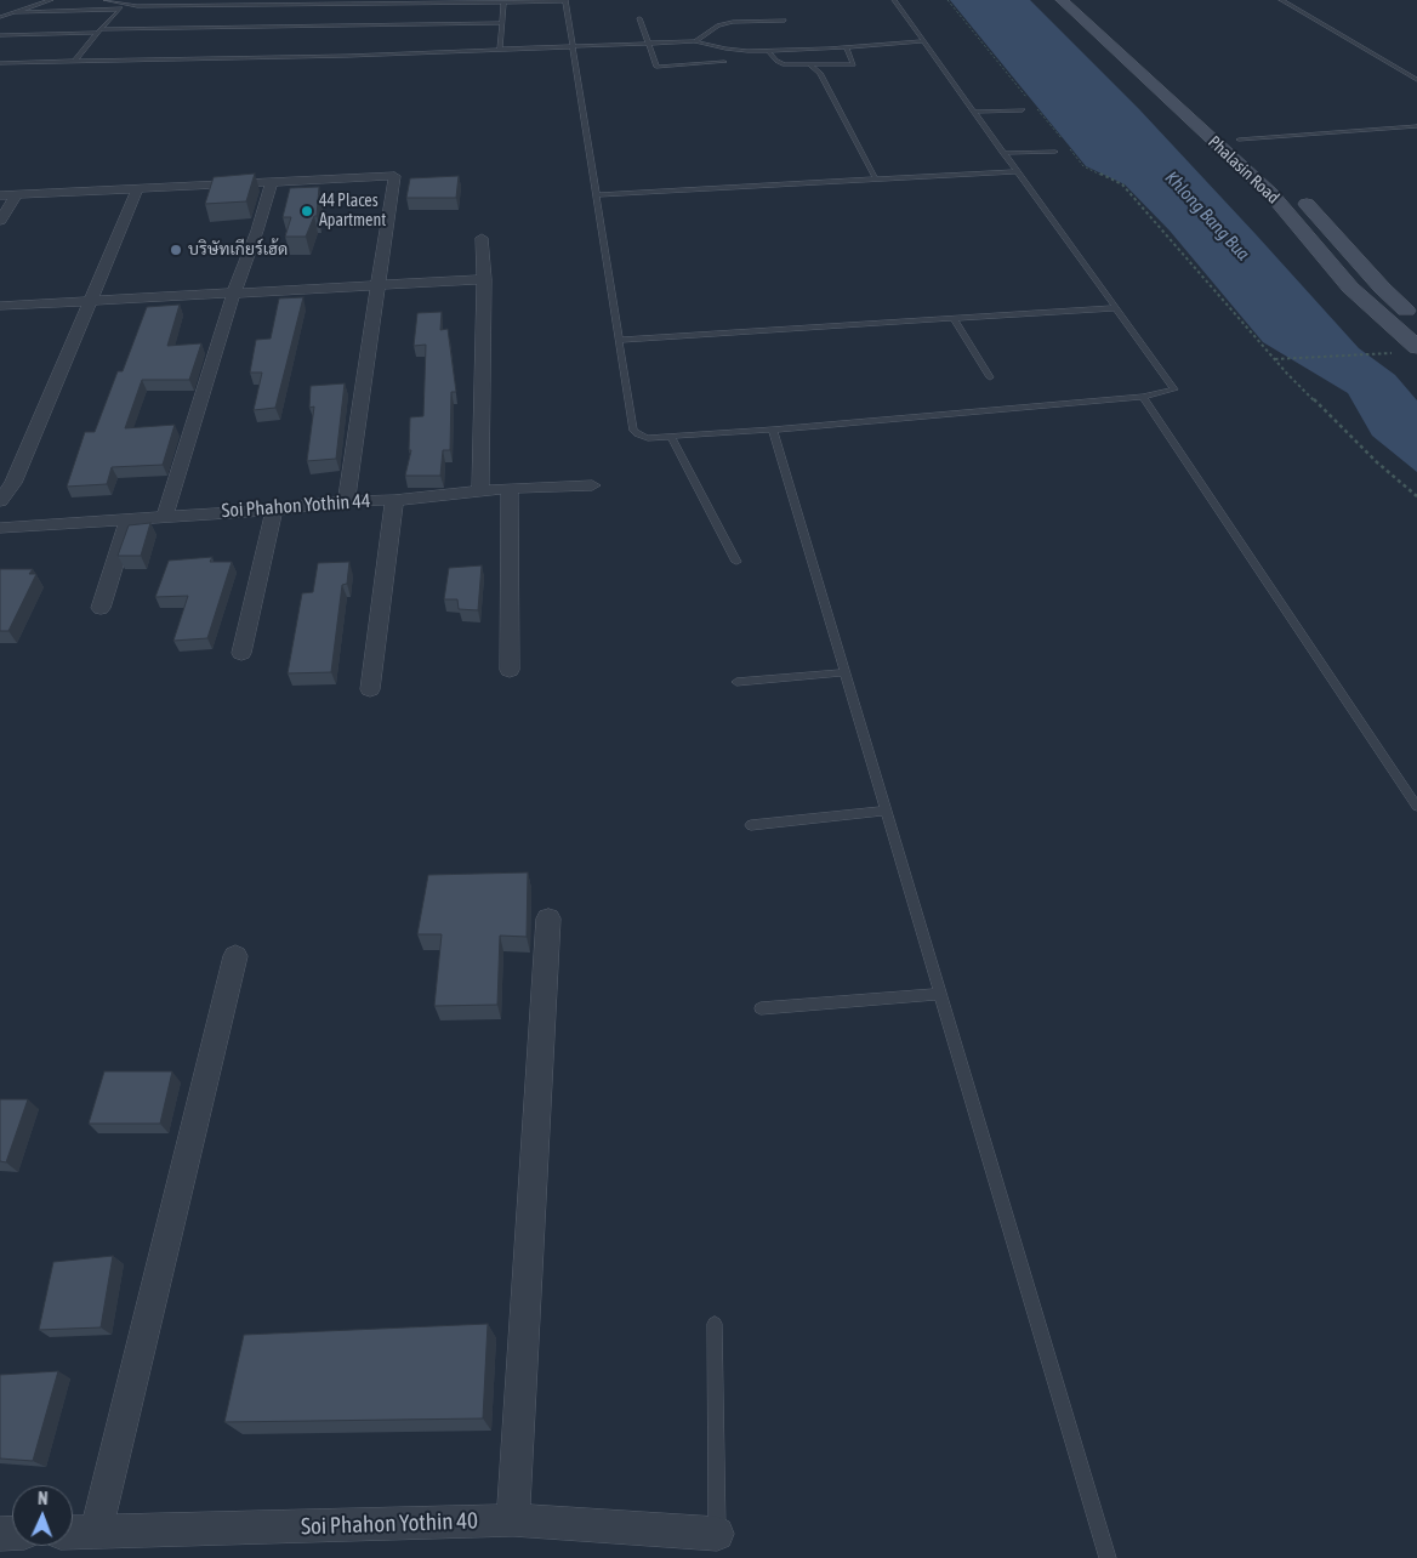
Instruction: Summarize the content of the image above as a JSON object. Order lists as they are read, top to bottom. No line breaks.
{"streets":{"main road":["Phalasin Road"],"street":["Soi Phahon Yothin 44","Soi Phahon Yothin 40"]},"water":["Khlong Bang Bua"],"places":["44 Places Apartment","บริษัทเกียร์เฮ้ด"],"north":"top"}
